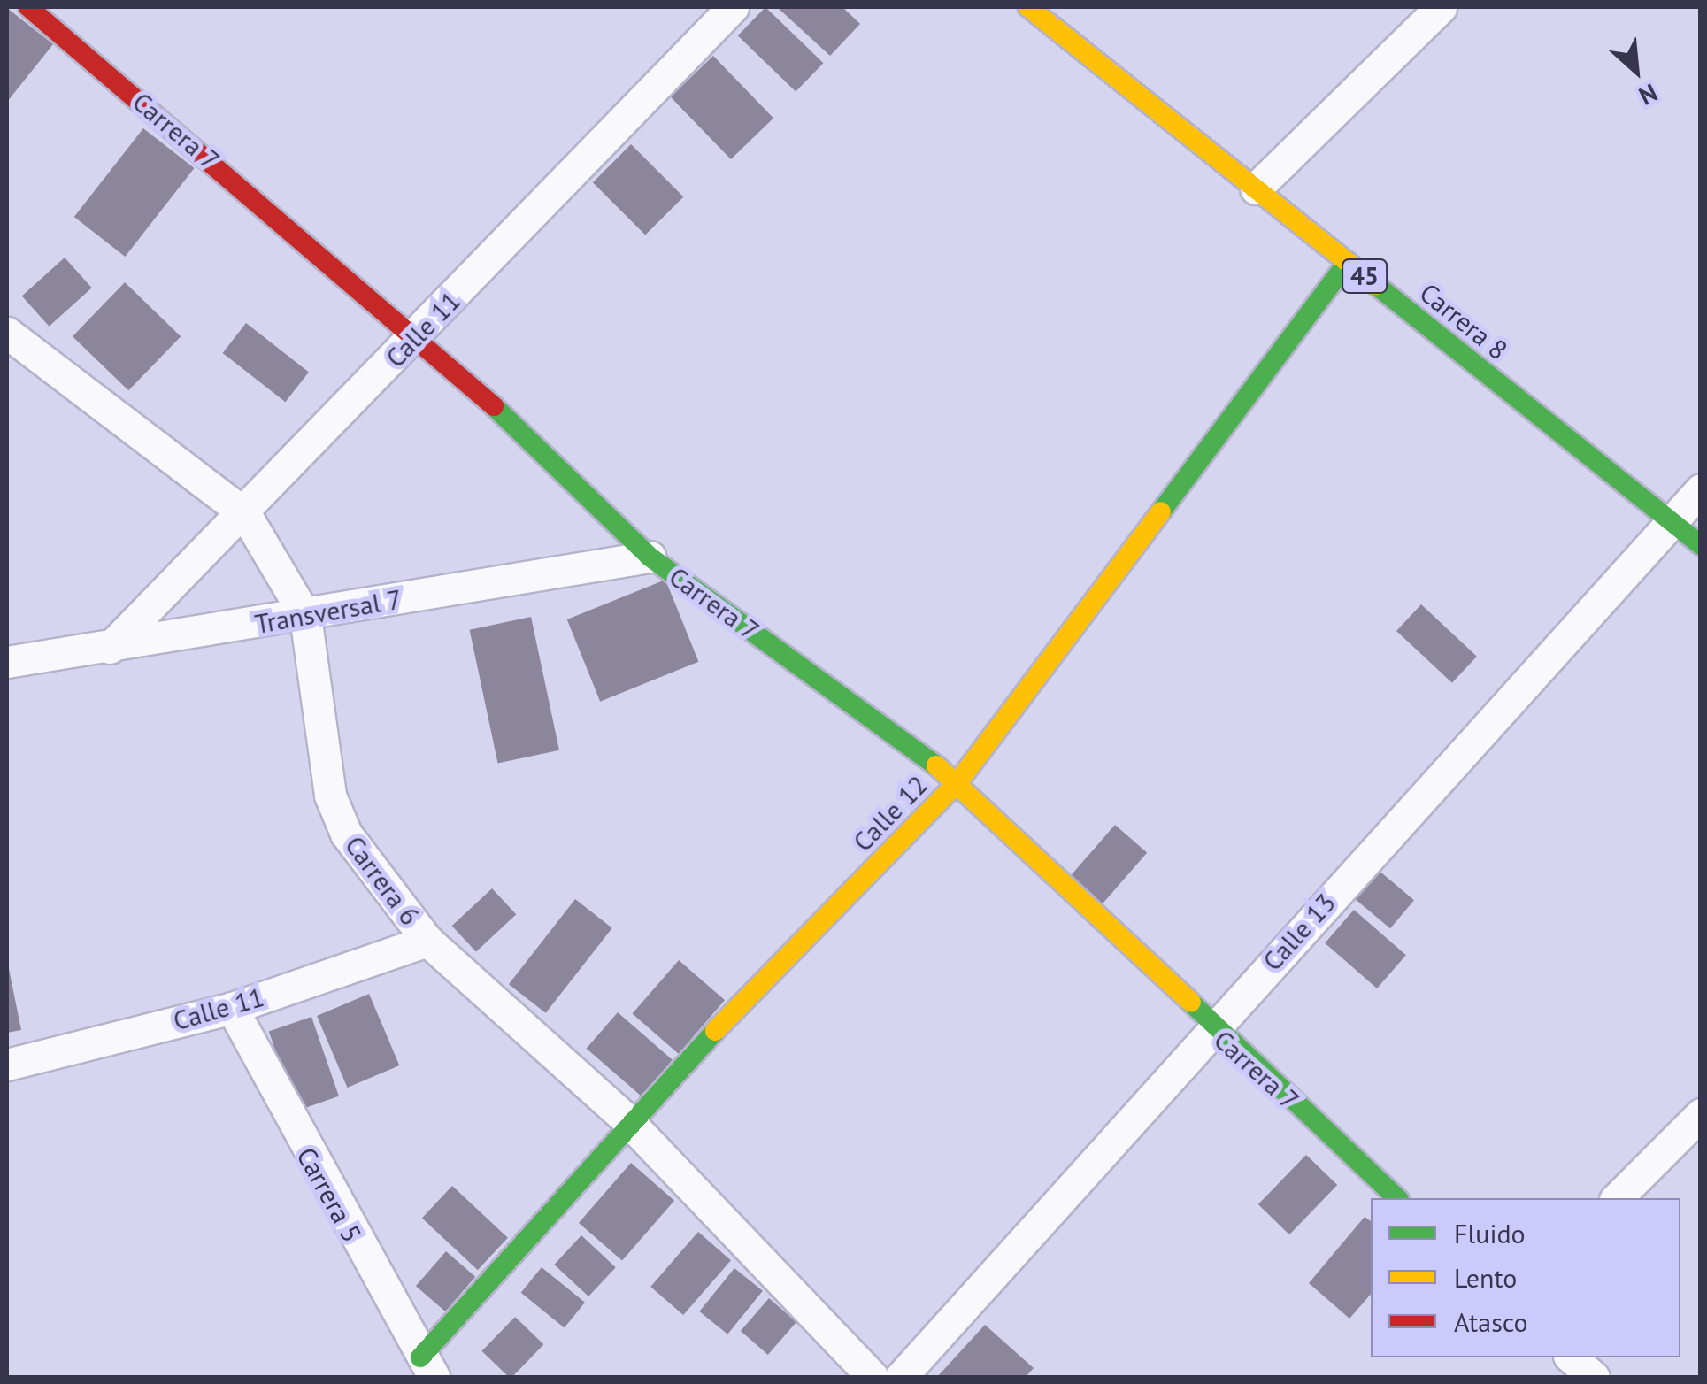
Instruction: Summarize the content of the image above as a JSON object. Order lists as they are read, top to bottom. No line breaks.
{"streets":{"main road":["Carrera 7","45","Carrera 8","Calle 12"],"street":["Calle 11","Transversal 7","Carrera 6","Calle 13","Carrera 5"]},"crossings":[["Carrera 7","Calle 11"],["Carrera 7","Transversal 7"],["Carrera 7","Calle 12"],["Carrera 7","Calle 13"],["Carrera 8","Calle 12"],["Carrera 8","Calle 13"],["Calle 11","Transversal 7"],["Calle 11","Carrera 6"],["Calle 11","Carrera 5"],["Transversal 7","Carrera 6"],["Calle 12","Carrera 6"],["Calle 12","Carrera 5"]],"legend":["Fluido","Lento","Atasco"],"north":"bottom right"}
